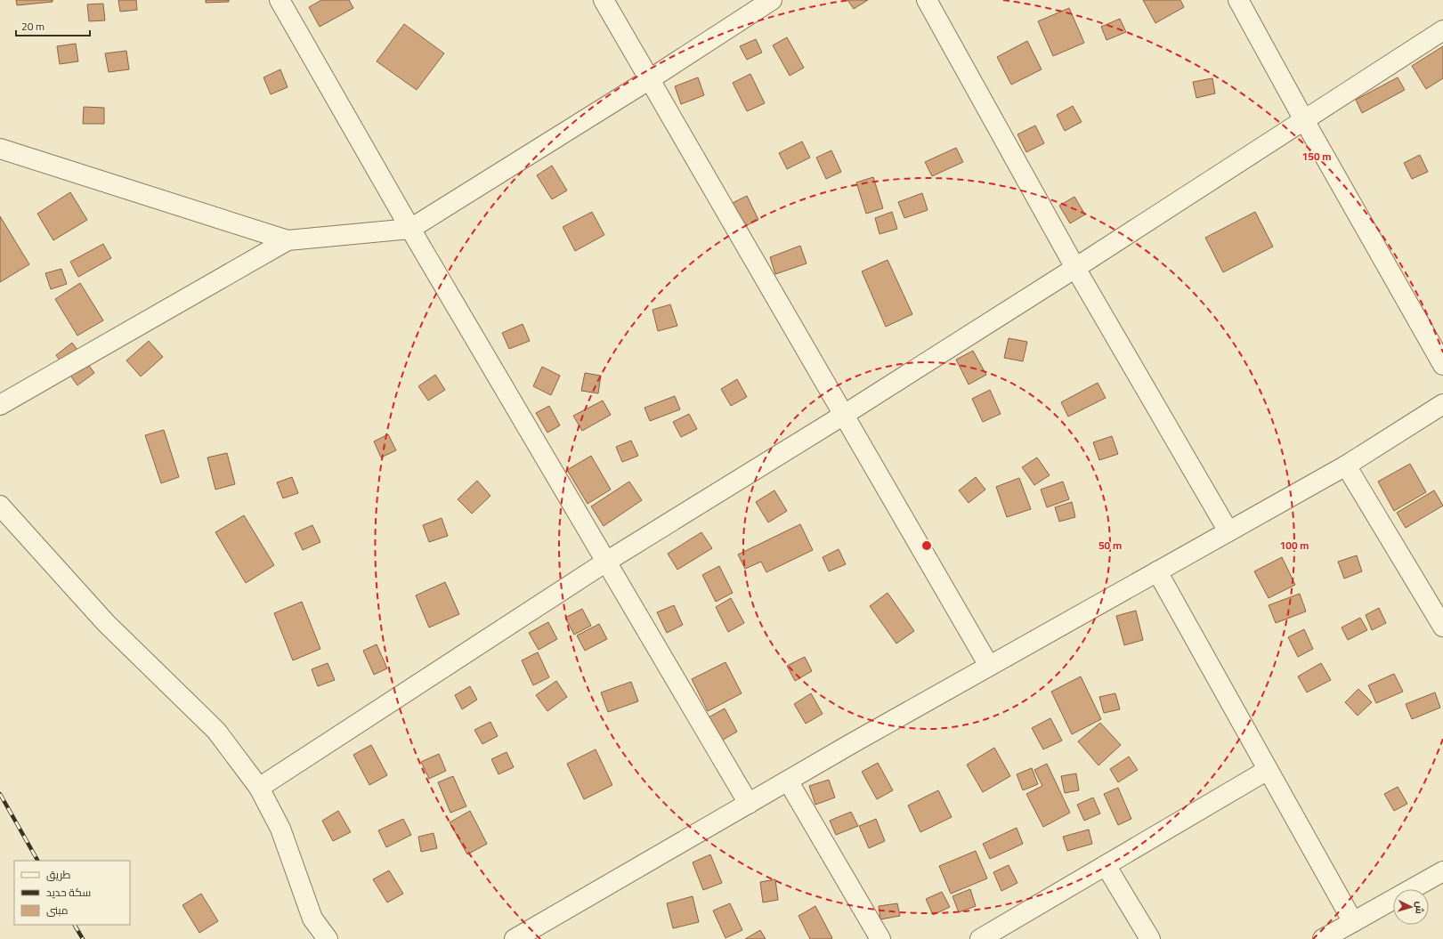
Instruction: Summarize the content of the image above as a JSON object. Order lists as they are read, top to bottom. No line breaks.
{"legend":["طريق","سكة حديد","مبنى"],"scale_bar":"20 m","north":"right","rings":["150 m","50 m","100 m"]}
